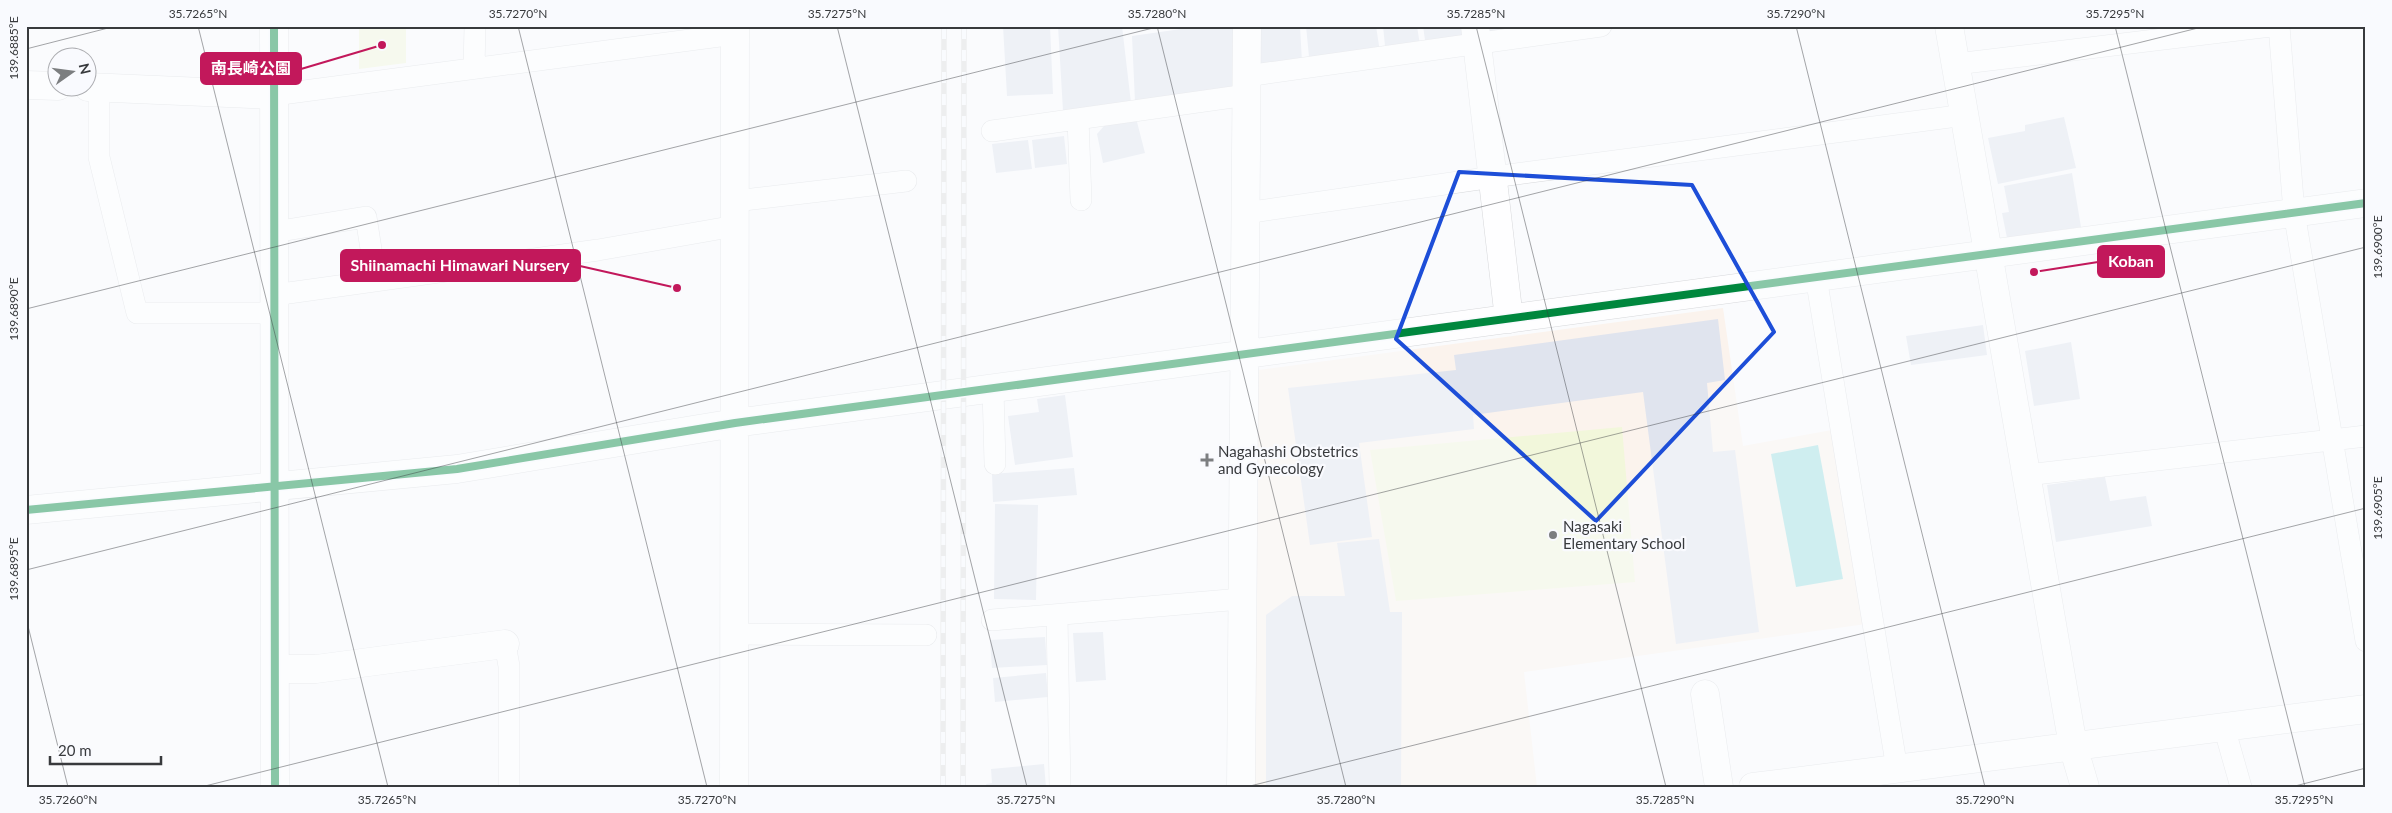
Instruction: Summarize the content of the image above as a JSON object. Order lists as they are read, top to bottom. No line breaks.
{"places":{"other":["南長崎公園","Koban","Shiinamachi Himawari Nursery","Nagasaki Elementary School"],"health":["Nagahashi Obstetrics and Gynecology"]},"scale_bar":"20 m","north":"right","coordinates":["35.7265°N","35.7270°N","35.7275°N","35.7280°N","35.7285°N","35.7290°N","35.7295°N","139.6885°E","139.6900°E","139.6890°E","139.6905°E","139.6895°E","35.7260°N"]}
